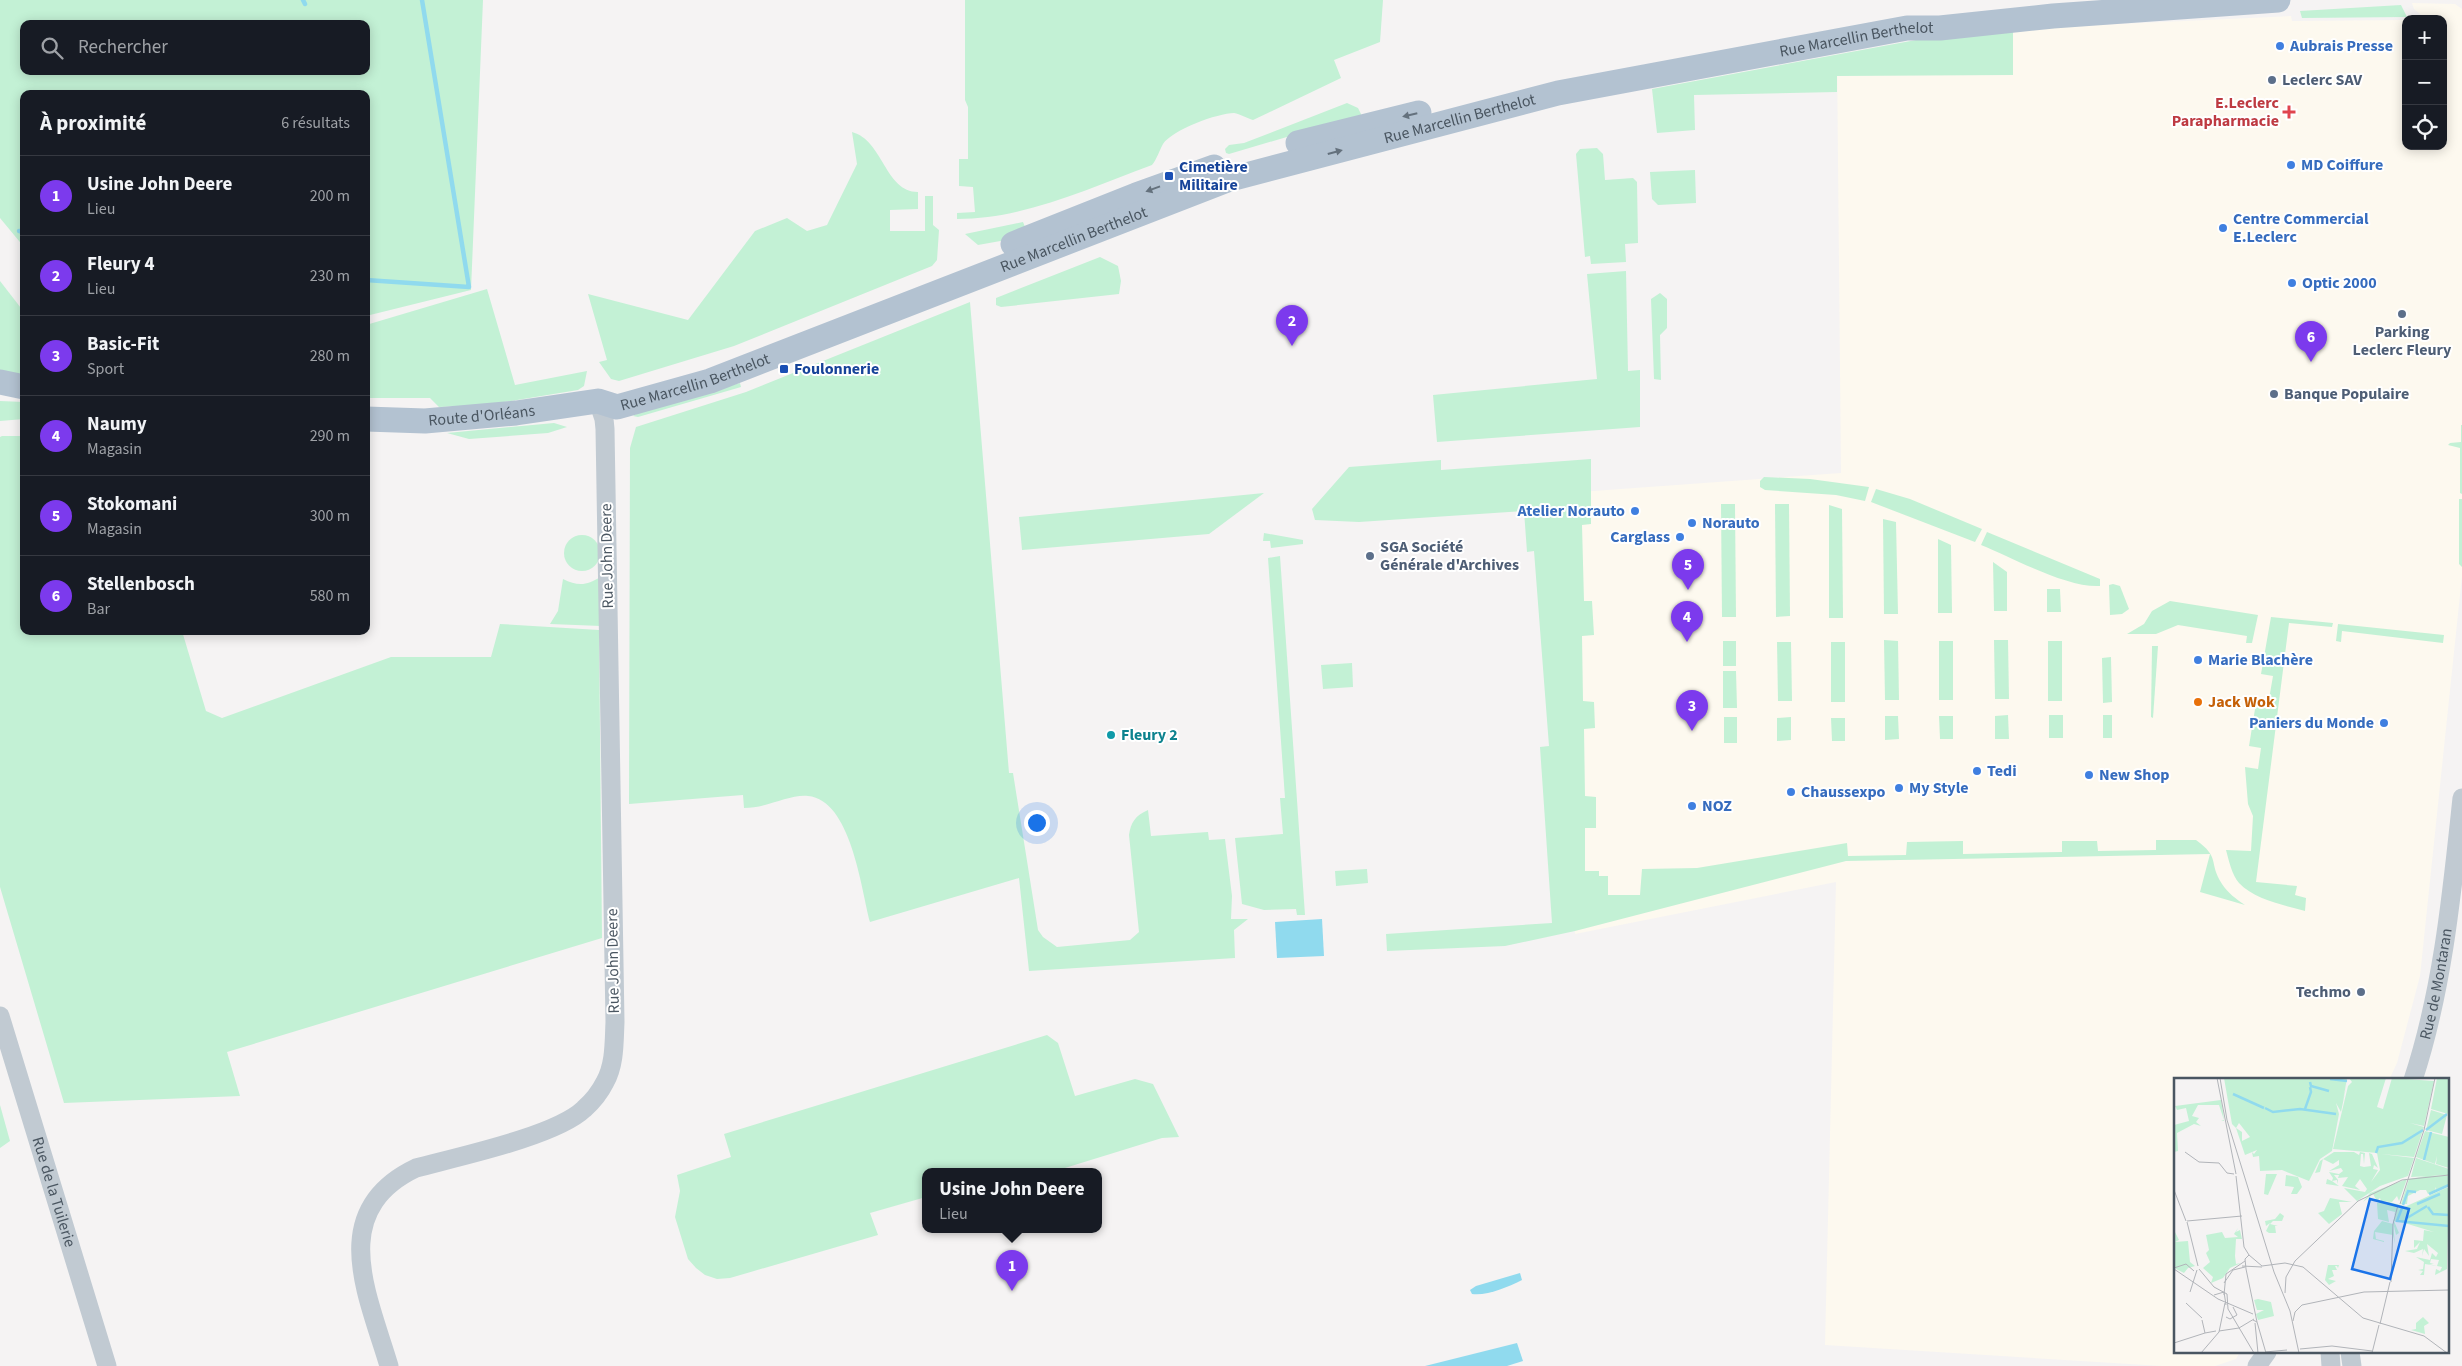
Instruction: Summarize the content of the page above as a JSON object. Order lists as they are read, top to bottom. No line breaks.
{"streets":{"main road":["Rue Marcellin Berthelot","Route d'Orléans"],"street":["Rue John Deere","Rue de Montaran","Rue de la Tuilerie"]},"crossings":[["Rue Marcellin Berthelot","Route d'Orléans"],["Rue Marcellin Berthelot","Rue John Deere"],["Route d'Orléans","Rue John Deere"]],"places":{"other":["Aubrais Presse","Leclerc SAV","MD Coiffure","Centre Commercial E.Leclerc","Optic 2000","Parking Leclerc Fleury","Banque Populaire","Atelier Norauto","Norauto","Carglass","SGA Société Générale d'Archives","Marie Blachère","Jack Wok","Paniers du Monde","Fleury 2","Tedi","New Shop","My Style","Chaussexpo","NOZ","Techmo"],"health":["E.Leclerc Parapharmacie"],"transit":["Cimetière Militaire","Foulonnerie"]},"page":{"map_buttons":["+","−"],"search":"Rechercher","heading":["À proximité","6 résultats"],"list":[{"mark":"1","name":"Usine John Deere","note":"Lieu","value":"200 m"},{"mark":"2","name":"Fleury 4","note":"Lieu","value":"230 m"},{"mark":"3","name":"Basic-Fit","note":"Sport","value":"280 m"},{"mark":"4","name":"Naumy","note":"Magasin","value":"290 m"},{"mark":"5","name":"Stokomani","note":"Magasin","value":"300 m"},{"mark":"6","name":"Stellenbosch","note":"Bar","value":"580 m"}],"pins":["2","6","5","4","3","1"],"popup":["Usine John Deere","Lieu"]}}
